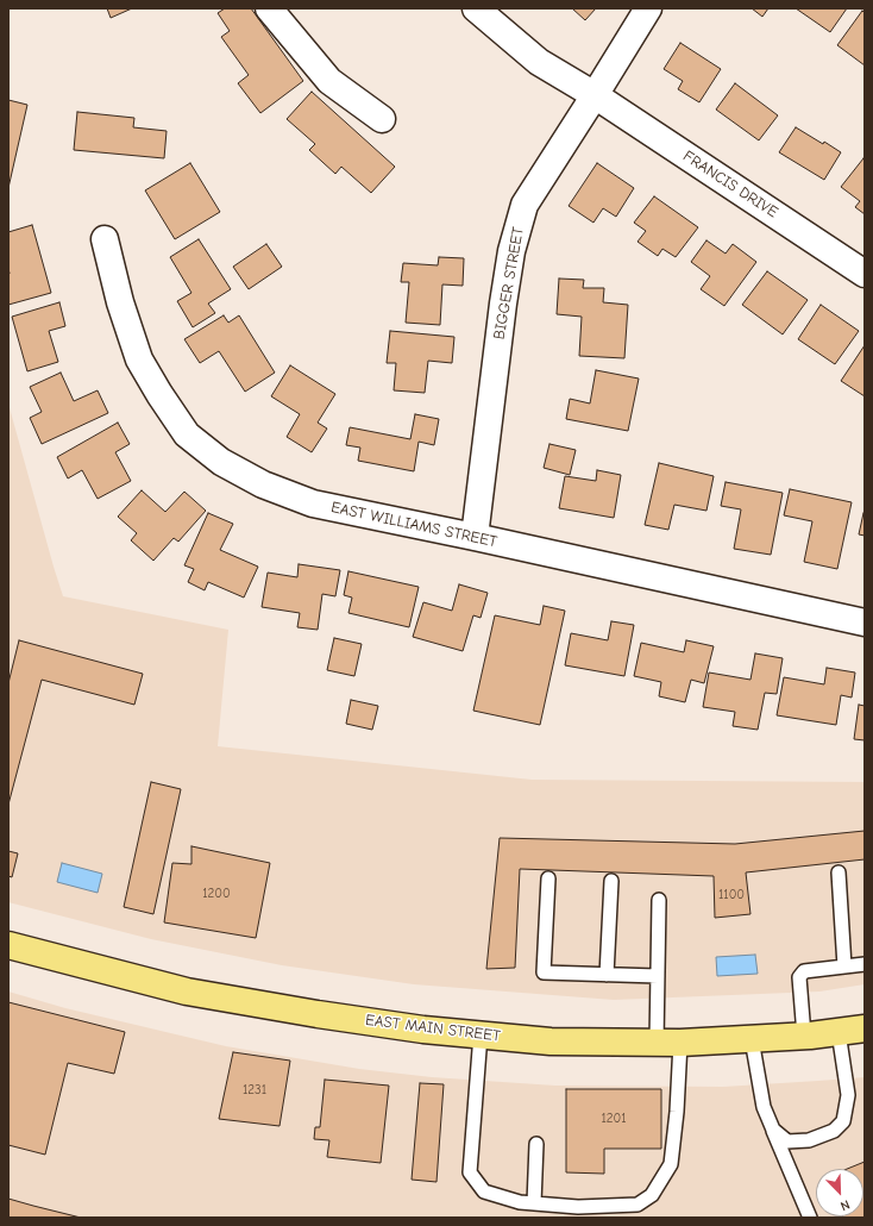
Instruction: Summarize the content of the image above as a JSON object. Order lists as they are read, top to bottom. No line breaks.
{"streets":{"main road":["EAST MAIN STREET"],"street":["FRANCIS DRIVE","BIGGER STREET","EAST WILLIAMS STREET"]},"crossings":[["FRANCIS DRIVE","BIGGER STREET"],["BIGGER STREET","EAST WILLIAMS STREET"]],"house_numbers":["1200","1100","1231","1201"],"north":"bottom right"}
